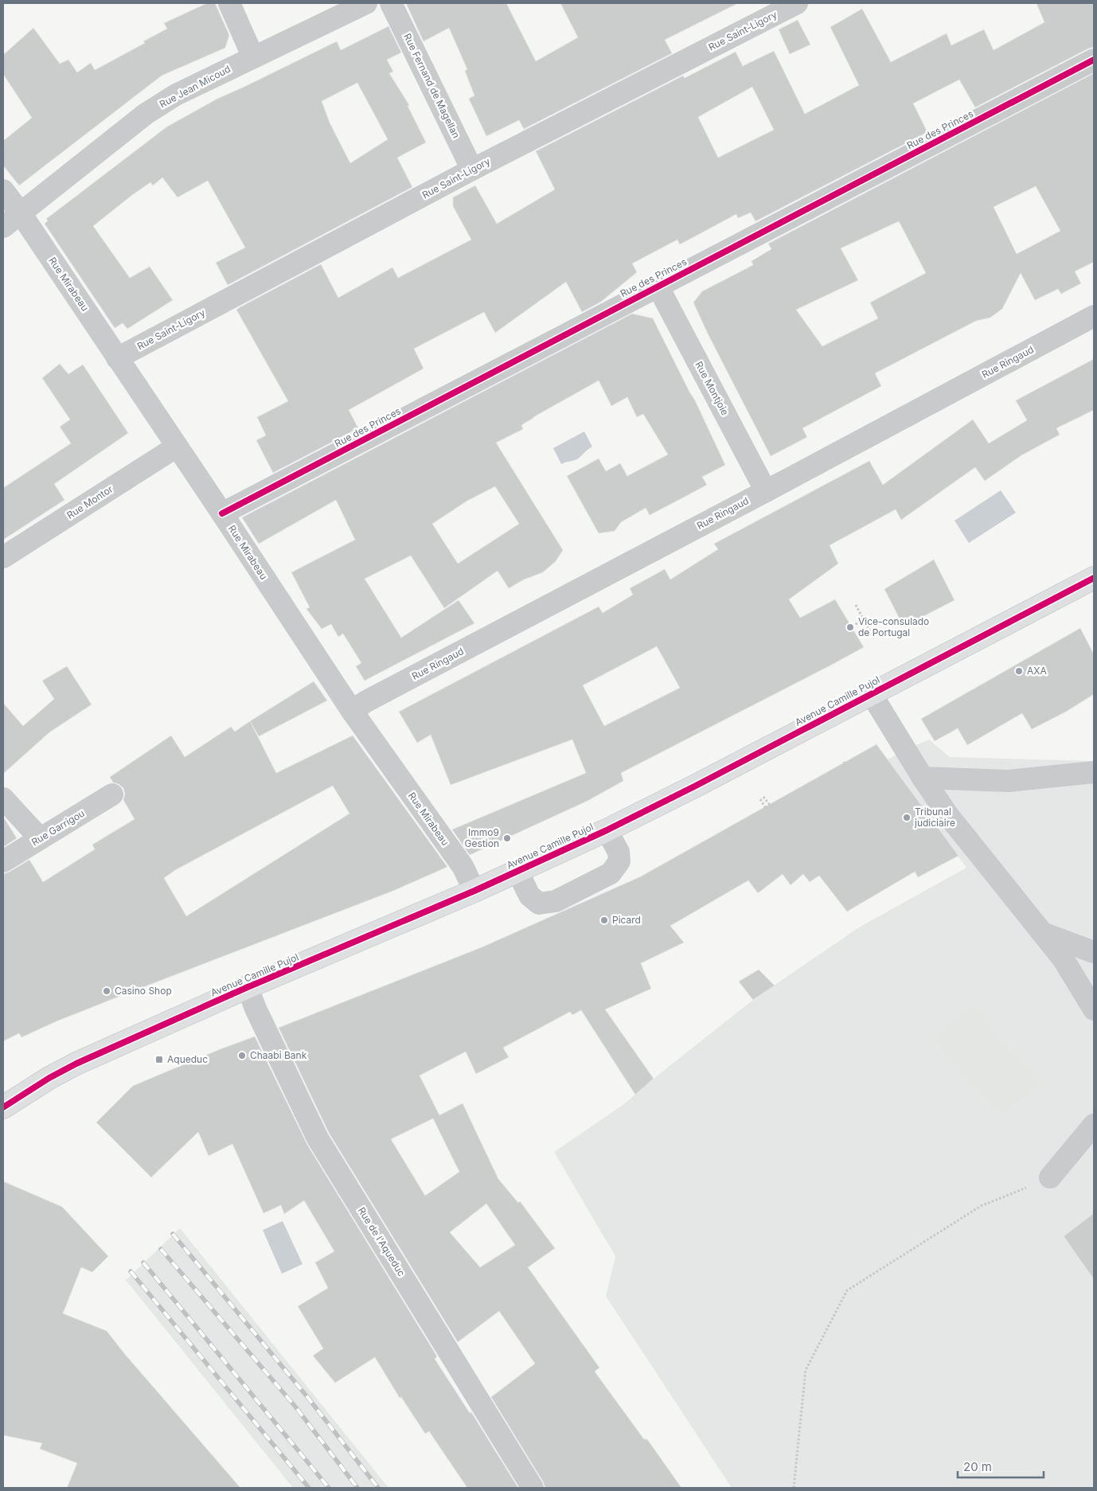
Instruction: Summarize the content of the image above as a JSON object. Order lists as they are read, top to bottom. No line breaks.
{"streets":{"main road":["Avenue Camille Pujol"],"street":["Rue Saint-Ligory","Rue Fernand de Magellan","Rue Jean Micoud","Rue des Princes","Rue Mirabeau","Rue Ringaud","Rue Montjoie","Rue Montor","Rue Garrigou","Rue de l'Aqueduc"]},"crossings":[["Rue Saint-Ligory","Rue Fernand de Magellan"],["Rue Saint-Ligory","Rue Mirabeau"],["Rue Jean Micoud","Rue Mirabeau"],["Rue des Princes","Rue Mirabeau"],["Rue des Princes","Rue Montjoie"],["Rue Mirabeau","Rue Ringaud"],["Rue Mirabeau","Rue Montor"],["Rue Mirabeau","Avenue Camille Pujol"],["Rue Ringaud","Rue Montjoie"],["Avenue Camille Pujol","Rue de l'Aqueduc"]],"places":{"other":["Vice-consulado de Portugal","AXA","Tribunal judiciaire","Immo9 Gestion","Picard","Casino Shop","Chaabi Bank"],"transit":["Aqueduc"]},"scale_bar":"20 m"}
